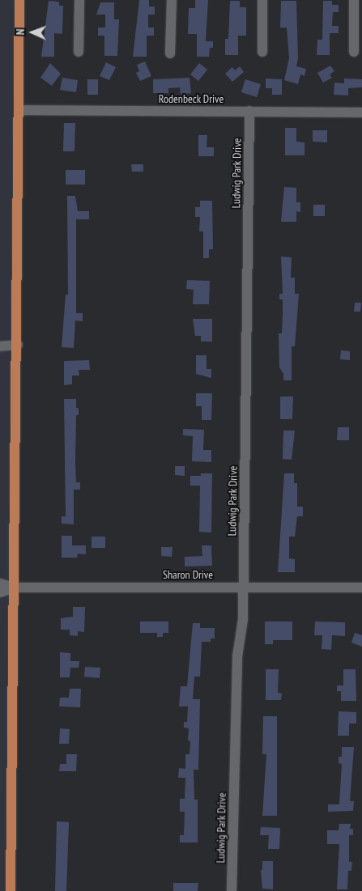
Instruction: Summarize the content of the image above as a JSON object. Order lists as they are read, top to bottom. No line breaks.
{"streets":{"street":["Rodenbeck Drive","Ludwig Park Drive","Sharon Drive"]},"crossings":[["Rodenbeck Drive","Ludwig Park Drive"],["Ludwig Park Drive","Sharon Drive"]],"north":"left"}
